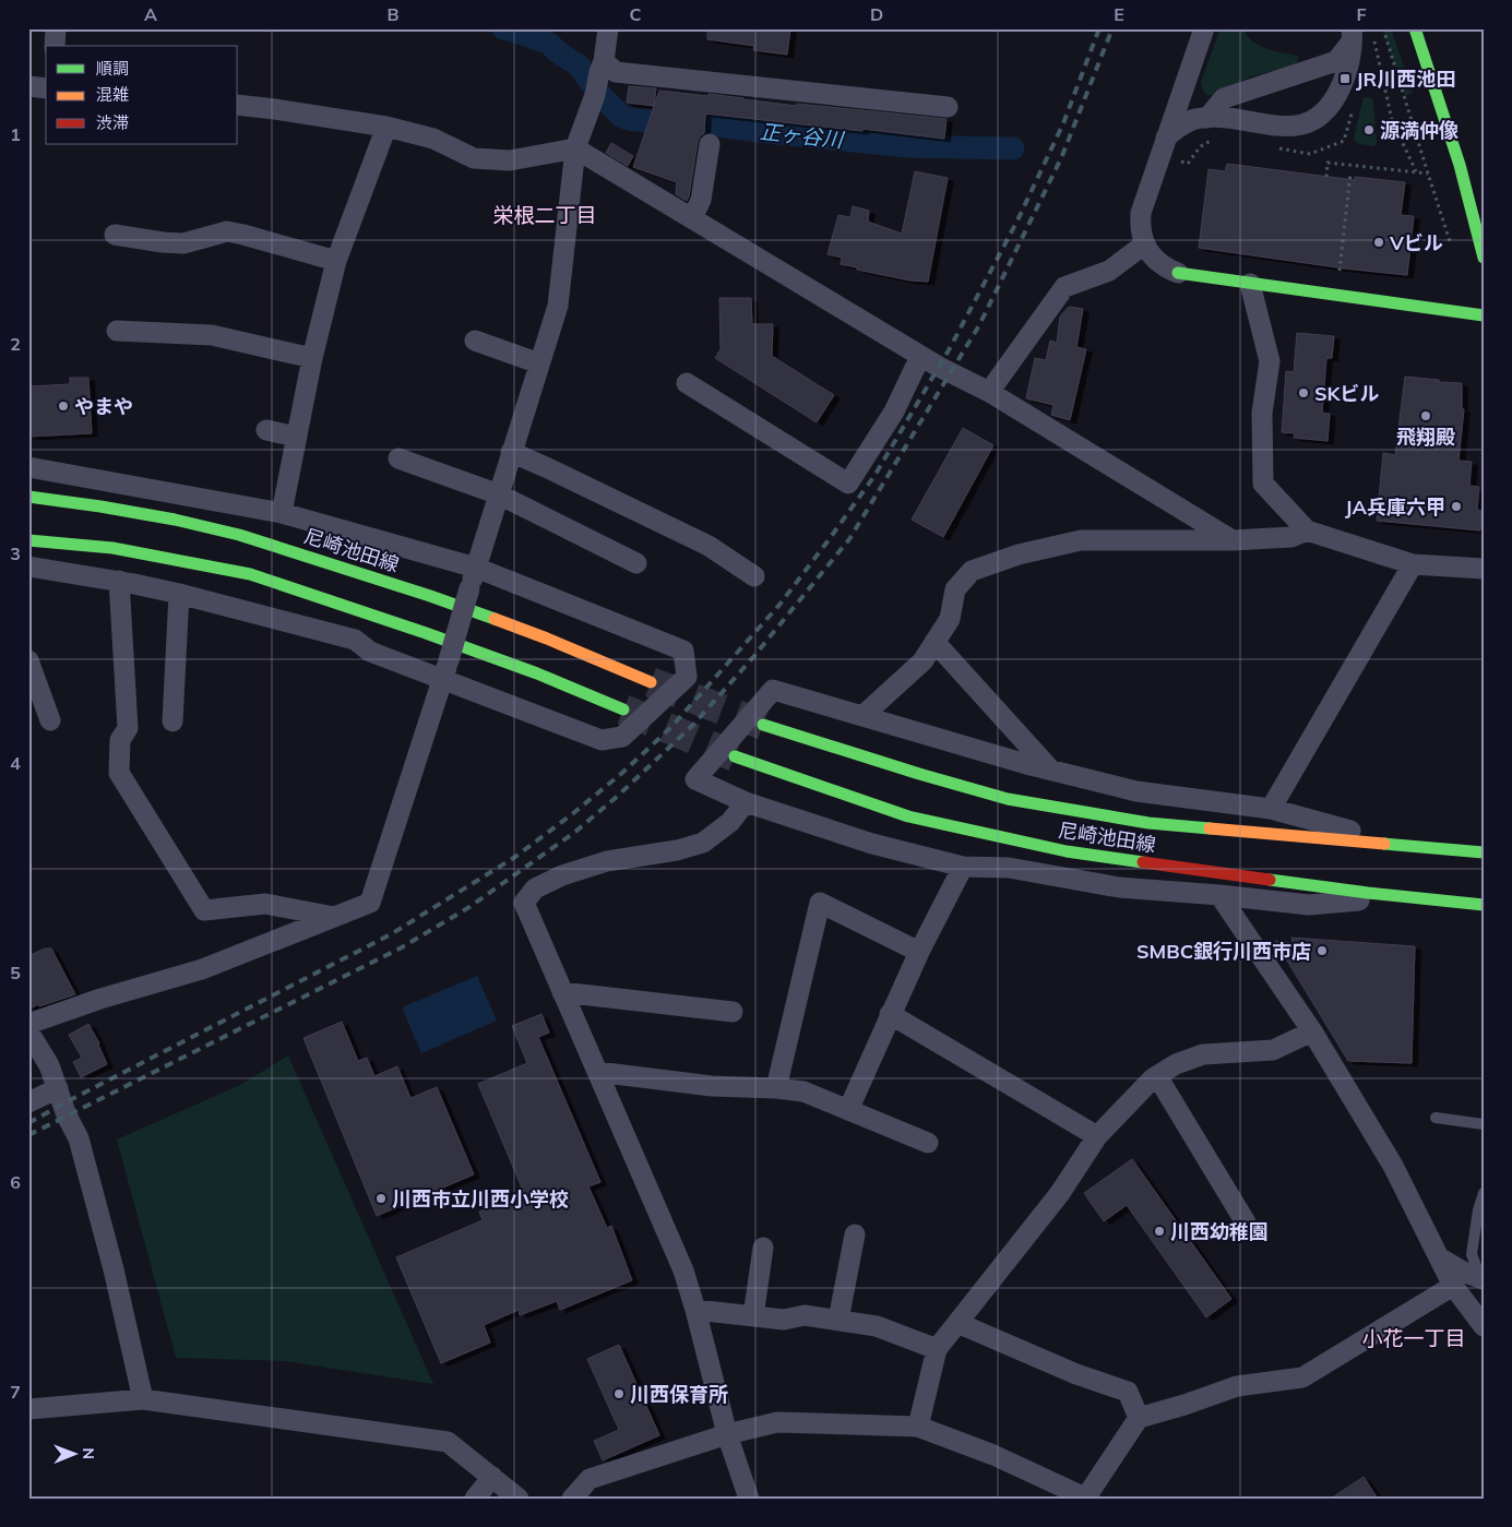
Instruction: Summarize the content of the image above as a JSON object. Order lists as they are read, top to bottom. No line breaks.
{"streets":{"main road":["尼崎池田線"]},"districts":["栄根二丁目","小花一丁目"],"water":["正ヶ谷川"],"places":{"transit":["JR川西池田"],"other":["源満仲像","Vビル","SKビル","やまや","飛翔殿","JA兵庫六甲","SMBC銀行川西市店","川西市立川西小学校","川西幼稚園","川西保育所"]},"legend":["順調","混雑","渋滞"],"north":"right","grid":{"columns":["A","B","C","D","E","F"],"rows":["1","2","3","4","5","6","7"]}}
